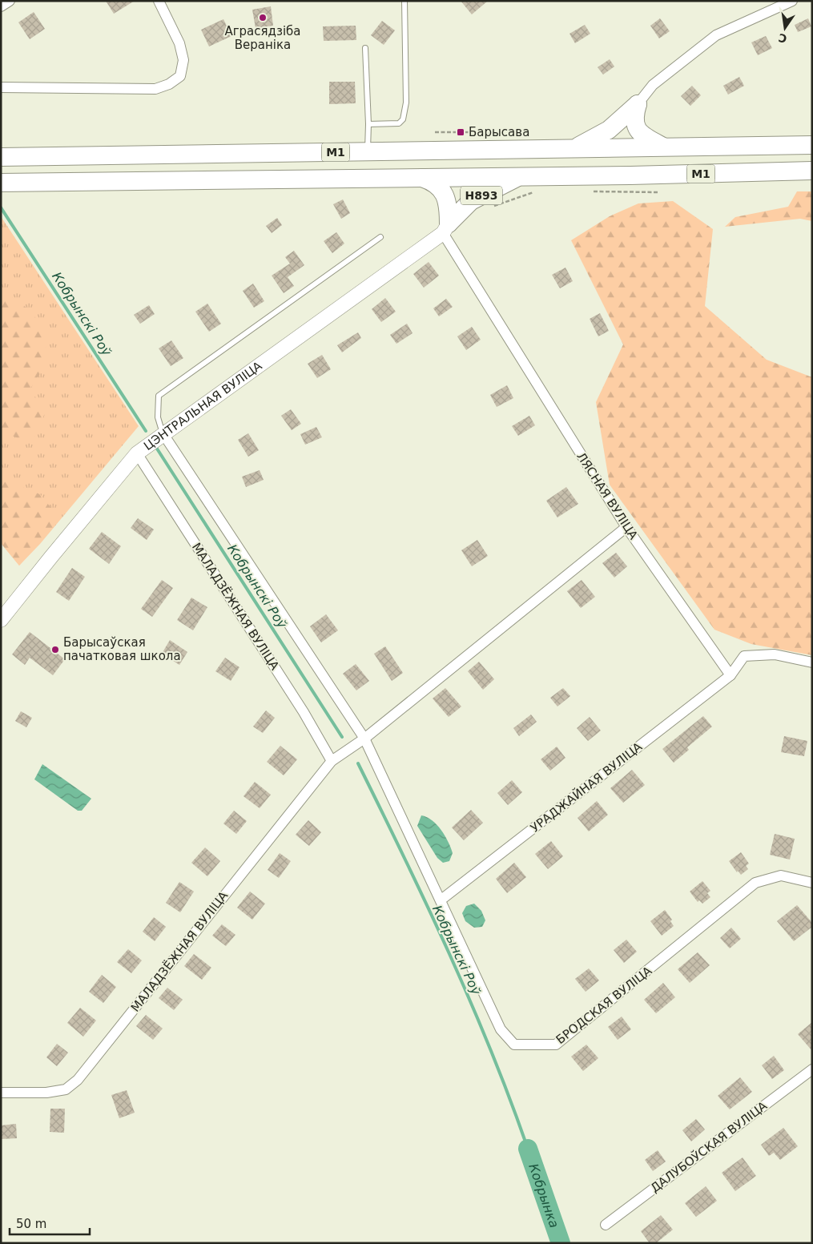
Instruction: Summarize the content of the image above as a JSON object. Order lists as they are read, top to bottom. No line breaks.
{"streets":{"highway":["М1","Н893"],"street":["ЦЭНТРАЛЬНАЯ ВУЛІЦА","ЛЯСНАЯ ВУЛІЦА","МАЛАДЗЁЖНАЯ ВУЛІЦА","УРАДЖАЙНАЯ ВУЛІЦА","БРОДСКАЯ ВУЛІЦА","ДАЛУБОЎСКАЯ ВУЛІЦА"]},"crossings":[["М1","Н893"],["Н893","ЦЭНТРАЛЬНАЯ ВУЛІЦА"],["Н893","ЛЯСНАЯ ВУЛІЦА"],["ЦЭНТРАЛЬНАЯ ВУЛІЦА","ЛЯСНАЯ ВУЛІЦА"],["ЦЭНТРАЛЬНАЯ ВУЛІЦА","МАЛАДЗЁЖНАЯ ВУЛІЦА"],["ЛЯСНАЯ ВУЛІЦА","МАЛАДЗЁЖНАЯ ВУЛІЦА"],["ЛЯСНАЯ ВУЛІЦА","УРАДЖАЙНАЯ ВУЛІЦА"],["МАЛАДЗЁЖНАЯ ВУЛІЦА","БРОДСКАЯ ВУЛІЦА"],["УРАДЖАЙНАЯ ВУЛІЦА","БРОДСКАЯ ВУЛІЦА"]],"water":["Кобрынскі Роў","Кобрынка"],"places":{"other":["Аграсядзіба Вераніка","Барысаўская пачатковая школа"],"transit":["Барысава"]},"scale_bar":"50 m","north":"bottom"}
